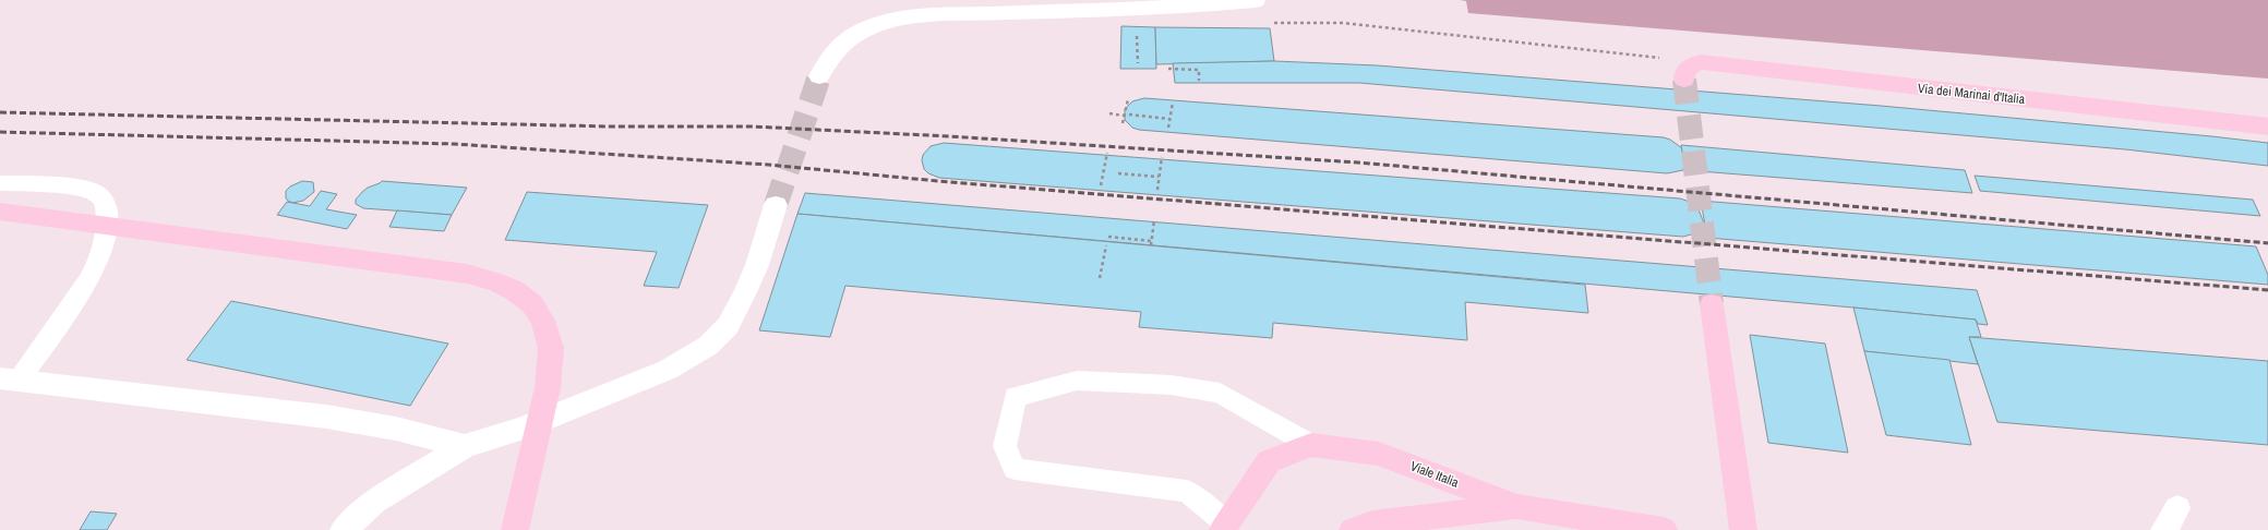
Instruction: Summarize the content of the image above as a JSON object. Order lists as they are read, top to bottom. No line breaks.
{"streets":{"main road":["Via dei Marinai d'Italia","Viale Italia"]}}
